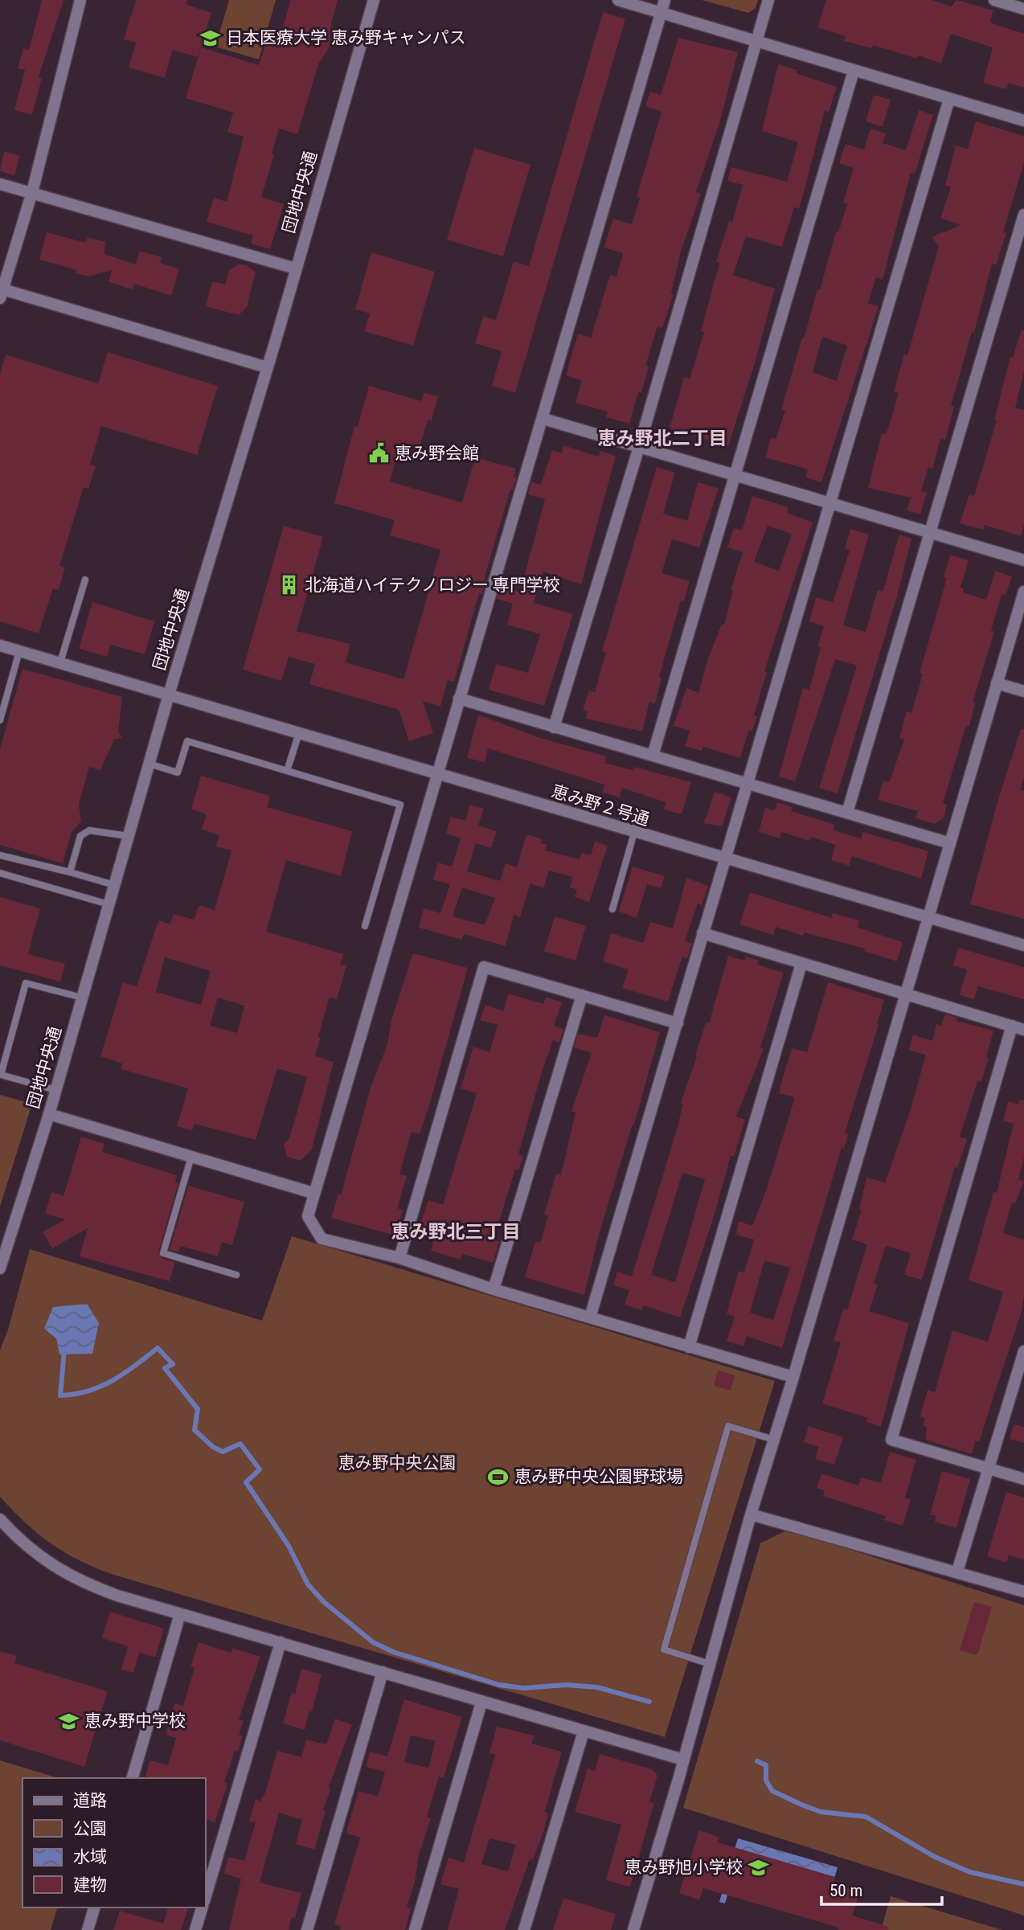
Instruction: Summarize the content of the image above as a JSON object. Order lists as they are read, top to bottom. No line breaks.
{"streets":{"street":["団地中央通","恵み野２号通"]},"crossings":[["団地中央通","恵み野２号通"]],"districts":["恵み野北二丁目","恵み野北三丁目"],"parks":["恵み野中央公園"],"places":{"school or university":["日本医療大学 恵み野キャンパス","恵み野中学校","恵み野旭小学校"],"public building":["恵み野会館"],"building":["北海道ハイテクノロジー 専門学校"],"sports":["恵み野中央公園野球場"]},"legend":["道路","公園","水域","建物"],"scale_bar":"50 m"}
